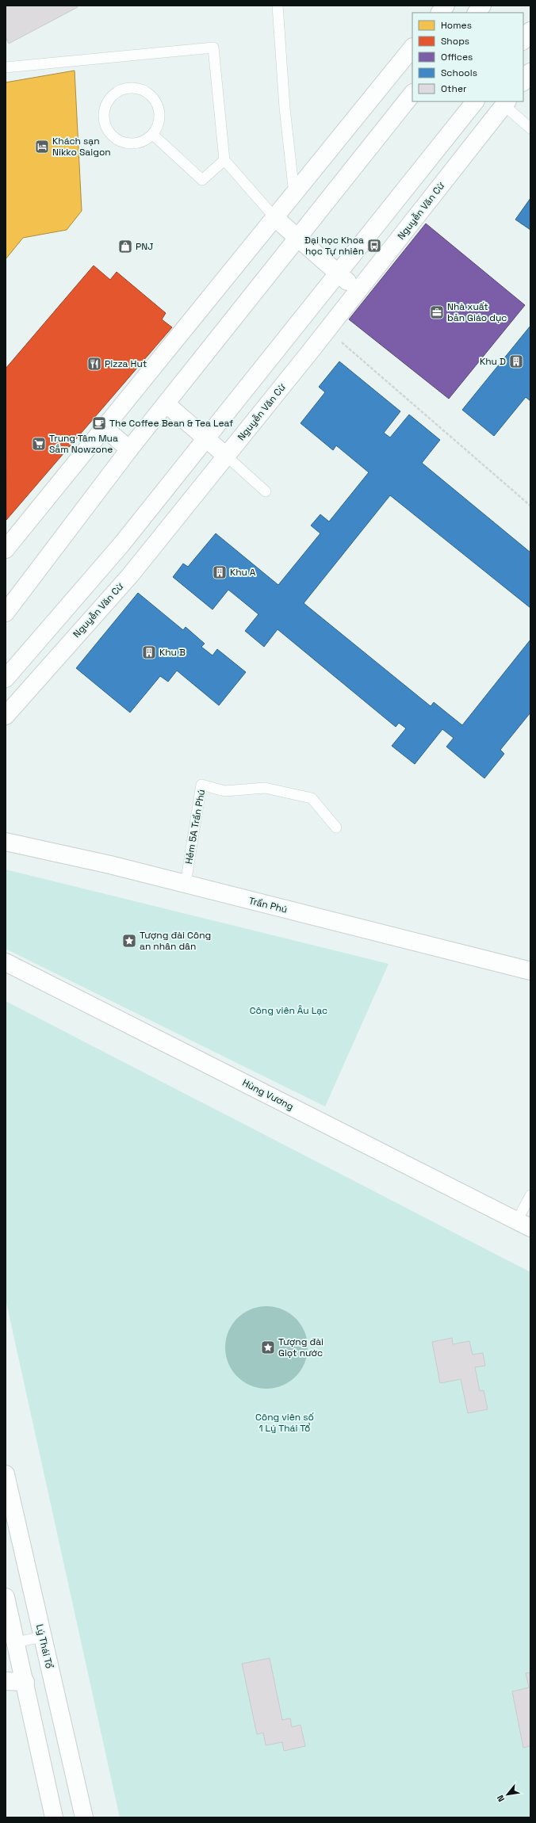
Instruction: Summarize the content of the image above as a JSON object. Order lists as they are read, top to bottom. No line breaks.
{"streets":{"main road":["Nguyễn Văn Cừ","Trần Phú","Hùng Vương","Lý Thái Tổ"],"lane":["Hẻm 5A Trần Phú"]},"crossings":[["Hẻm 5A Trần Phú","Trần Phú"]],"parks":["Công viên Âu Lạc","Công viên số 1 Lý Thái Tổ"],"places":{"hotel":["Khách sạn Nikko Saigon"],"bus stop":["Đại học Khoa học Tự nhiên"],"shop":["PNJ"],"office":["Nhà xuất bản Giáo dục"],"building":["Khu D","Khu A","Khu B"],"restaurant":["Pizza Hut"],"cafe":["The Coffee Bean & Tea Leaf"],"supermarket":["Trung Tâm Mua Sắm Nowzone"],"place":["Tượng đài Công an nhân dân","Tượng đài Giọt nước"]},"legend":["Homes","Shops","Offices","Schools","Other"],"north":"bottom left"}
